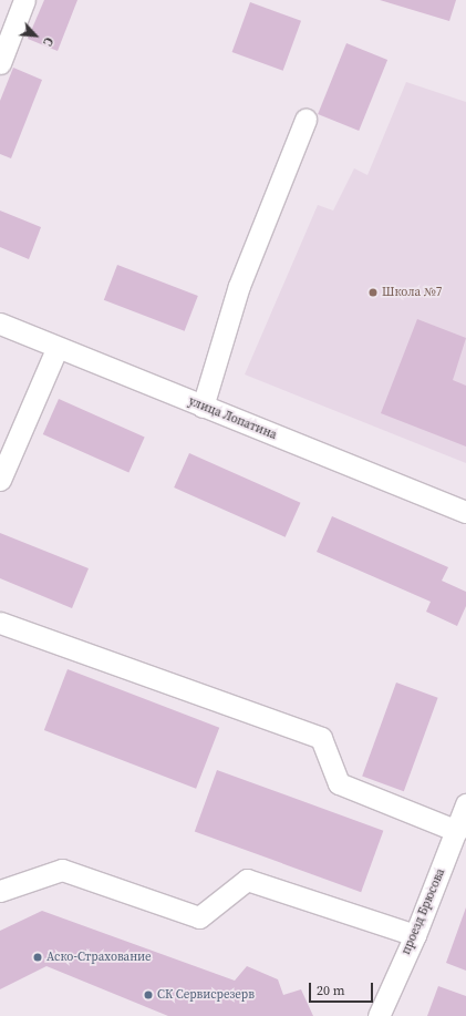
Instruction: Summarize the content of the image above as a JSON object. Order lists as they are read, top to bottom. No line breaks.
{"streets":{"street":["улица Лопатина","проезд Брюсова"]},"places":["Школа №7","Аско-Страхование","СК Сервисрезерв"],"scale_bar":"20 m","north":"bottom right"}
